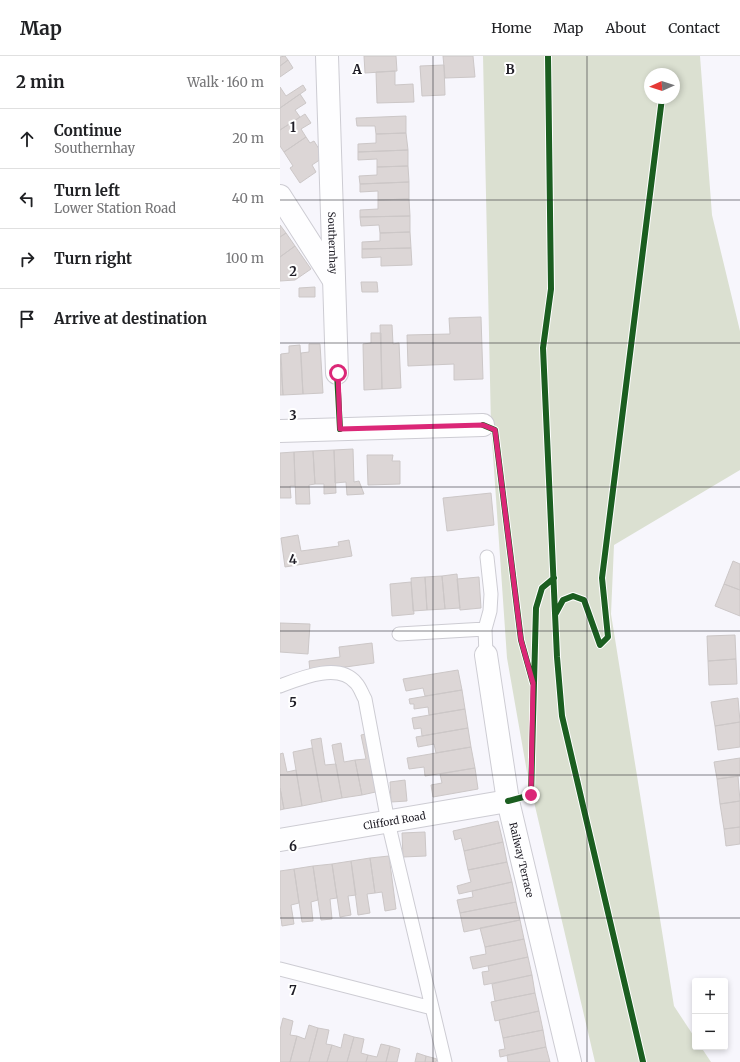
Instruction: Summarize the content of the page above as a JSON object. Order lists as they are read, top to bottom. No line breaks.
{"streets":{"street":["Southernhay","Clifford Road","Railway Terrace"]},"crossings":[["Clifford Road","Railway Terrace"]],"north":"left","page":{"header":"Map","nav":["Home","Map","About","Contact"],"heading":["2 min","Walk · 160 m"],"list":[["Continue","Southernhay","20 m"],["Turn left","Lower Station Road","40 m"],["Turn right","100 m"],"Arrive at destination"],"map_buttons":["+","−"]},"grid":{"columns":["A","B"],"rows":["1","2","3","4","5","6","7"]}}
